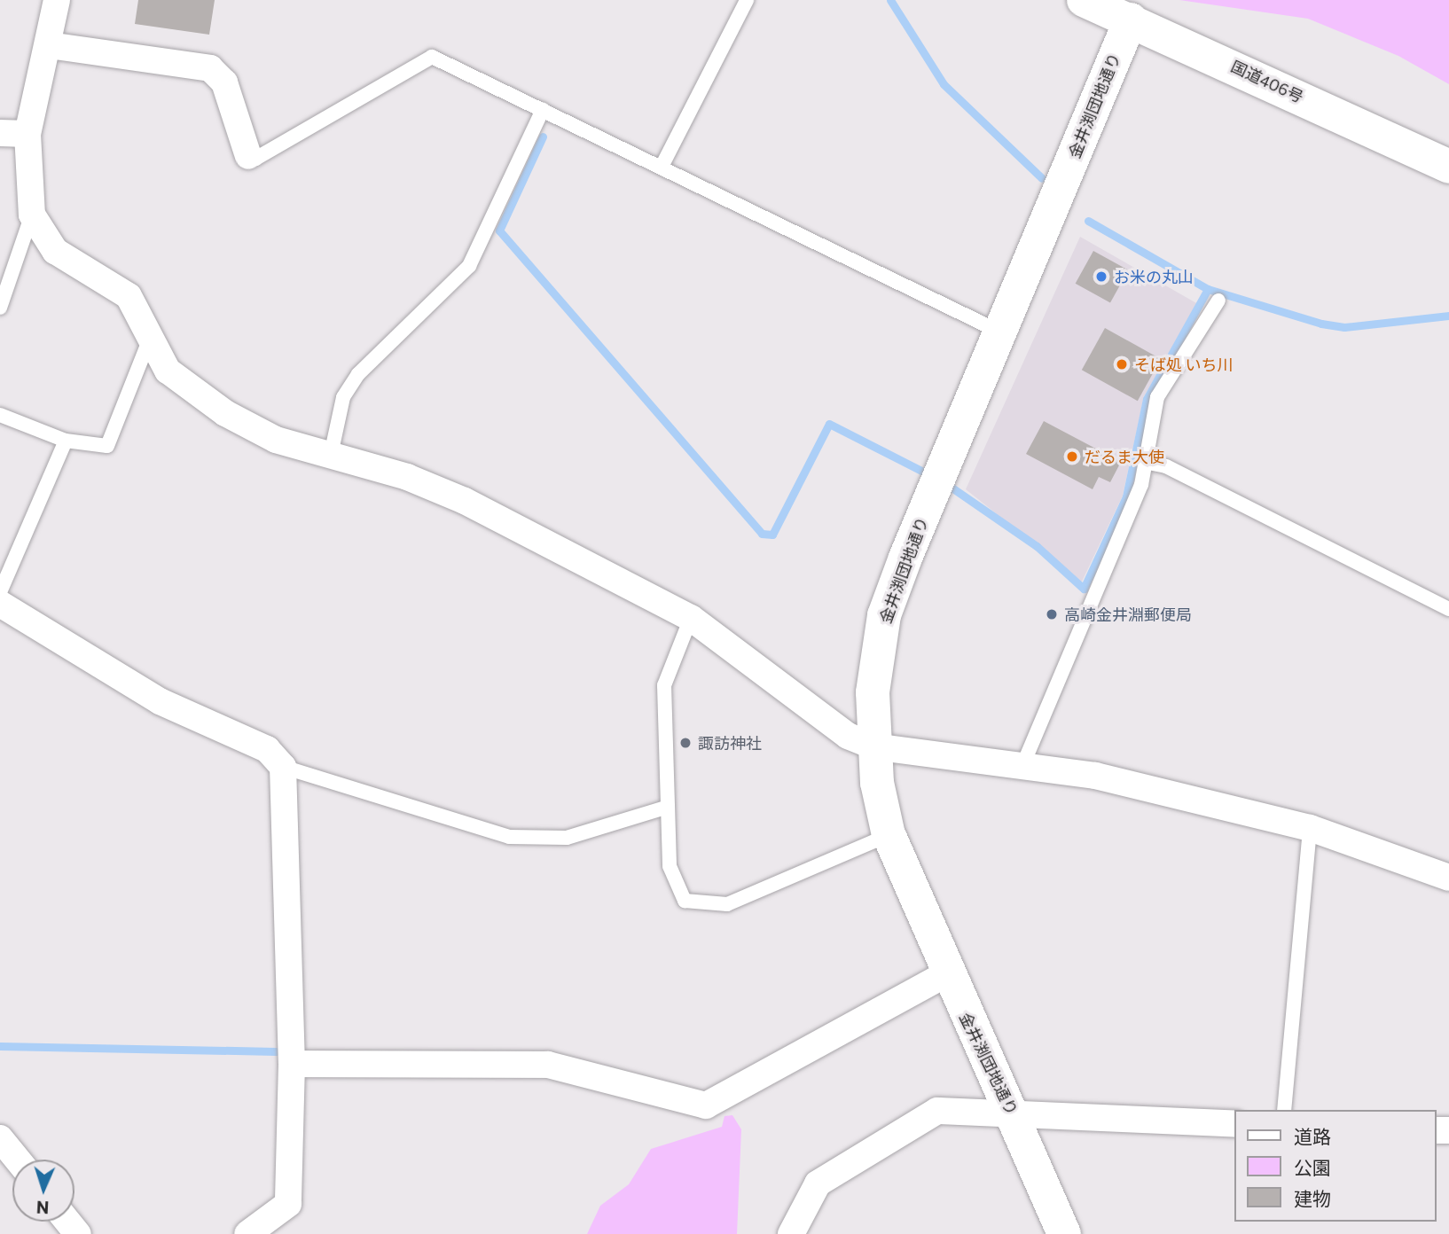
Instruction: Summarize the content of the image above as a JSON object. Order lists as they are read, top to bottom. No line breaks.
{"streets":{"main road":["国道406号","金井渕団地通り"]},"crossings":[["国道406号","金井渕団地通り"]],"places":["お米の丸山","そば処 いち川","だるま大使","高崎金井淵郵便局","諏訪神社"],"legend":["道路","公園","建物"],"north":"bottom"}
